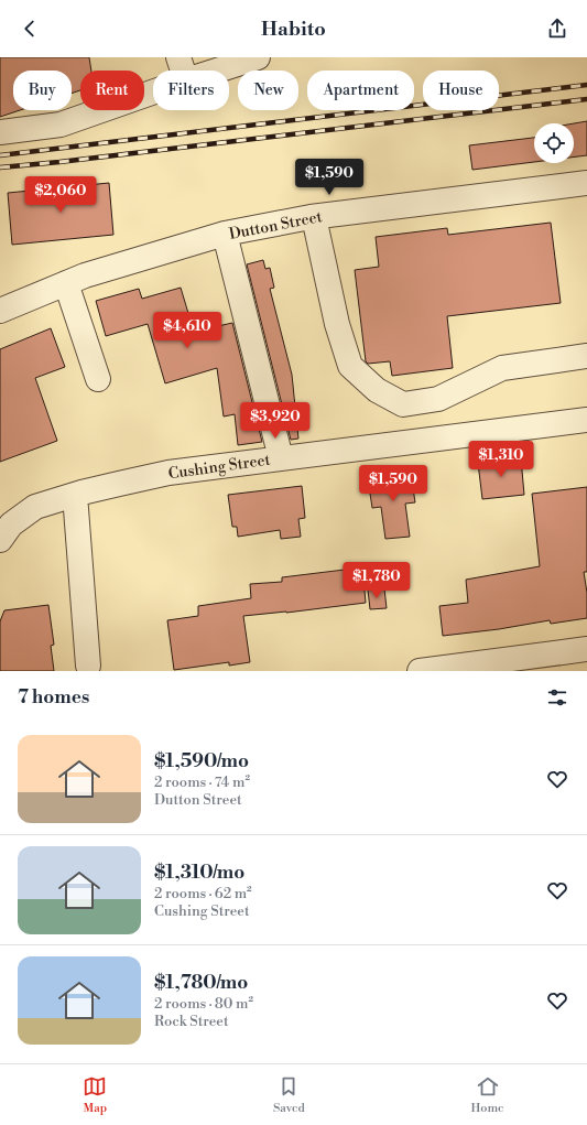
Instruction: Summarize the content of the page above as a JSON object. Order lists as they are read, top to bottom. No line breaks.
{"streets":{"street":["Dutton Street","Cushing Street"]},"page":{"header":"Habito","chip":["Buy","Rent","Filters","New","Apartment","House"],"price":["$1,590","$2,060","$4,610","$3,920","$1,310","$1,590","$1,780"],"heading":"7 homes","list":[{"name":"$1,590/mo","note":"2 rooms · 74 m² · Dutton Street"},{"name":"$1,310/mo","note":"2 rooms · 62 m² · Cushing Street"},{"name":"$1,780/mo","note":"2 rooms · 80 m² · Rock Street"}],"tabs":["Map","Saved","Home"]}}
